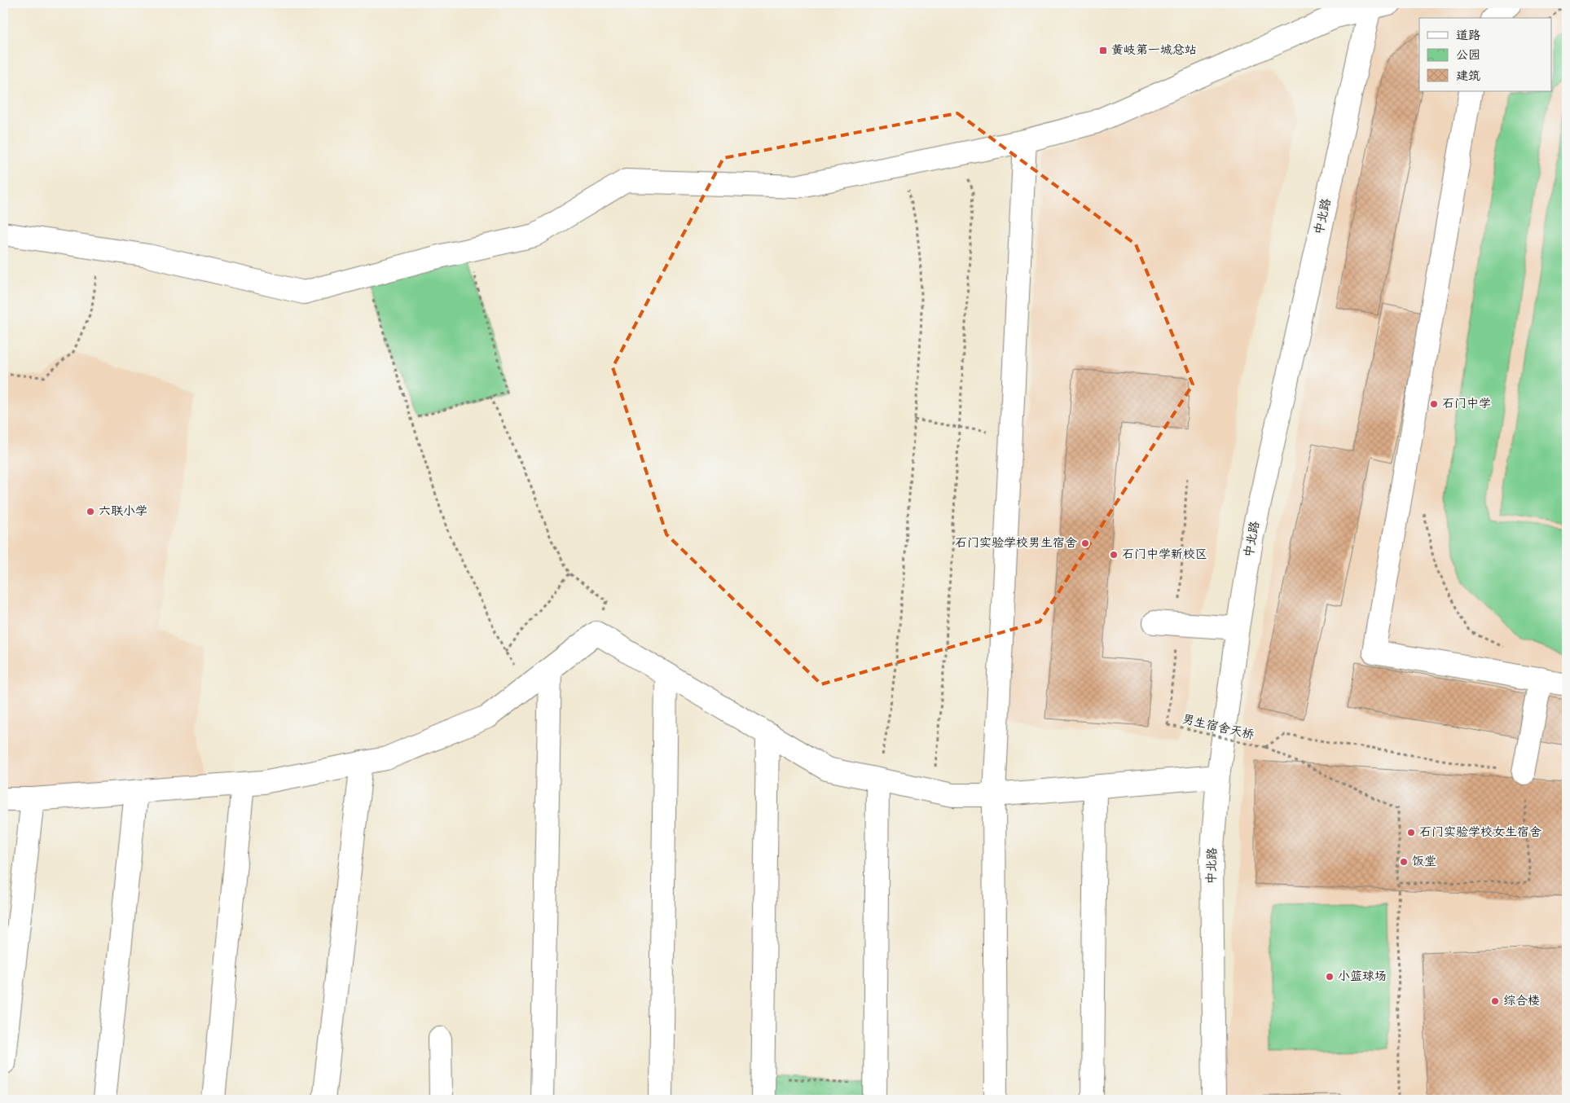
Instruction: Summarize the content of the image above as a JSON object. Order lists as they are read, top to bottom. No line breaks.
{"streets":{"street":["中北路"],"path":["男生宿舍天桥"]},"places":{"transit":["黄岐第一城总站"],"other":["石门中学","六联小学","石门实验学校男生宿舍","石门中学新校区","石门实验学校女生宿舍","饭堂","小篮球场","综合楼"]},"legend":["道路","公园","建筑"]}
